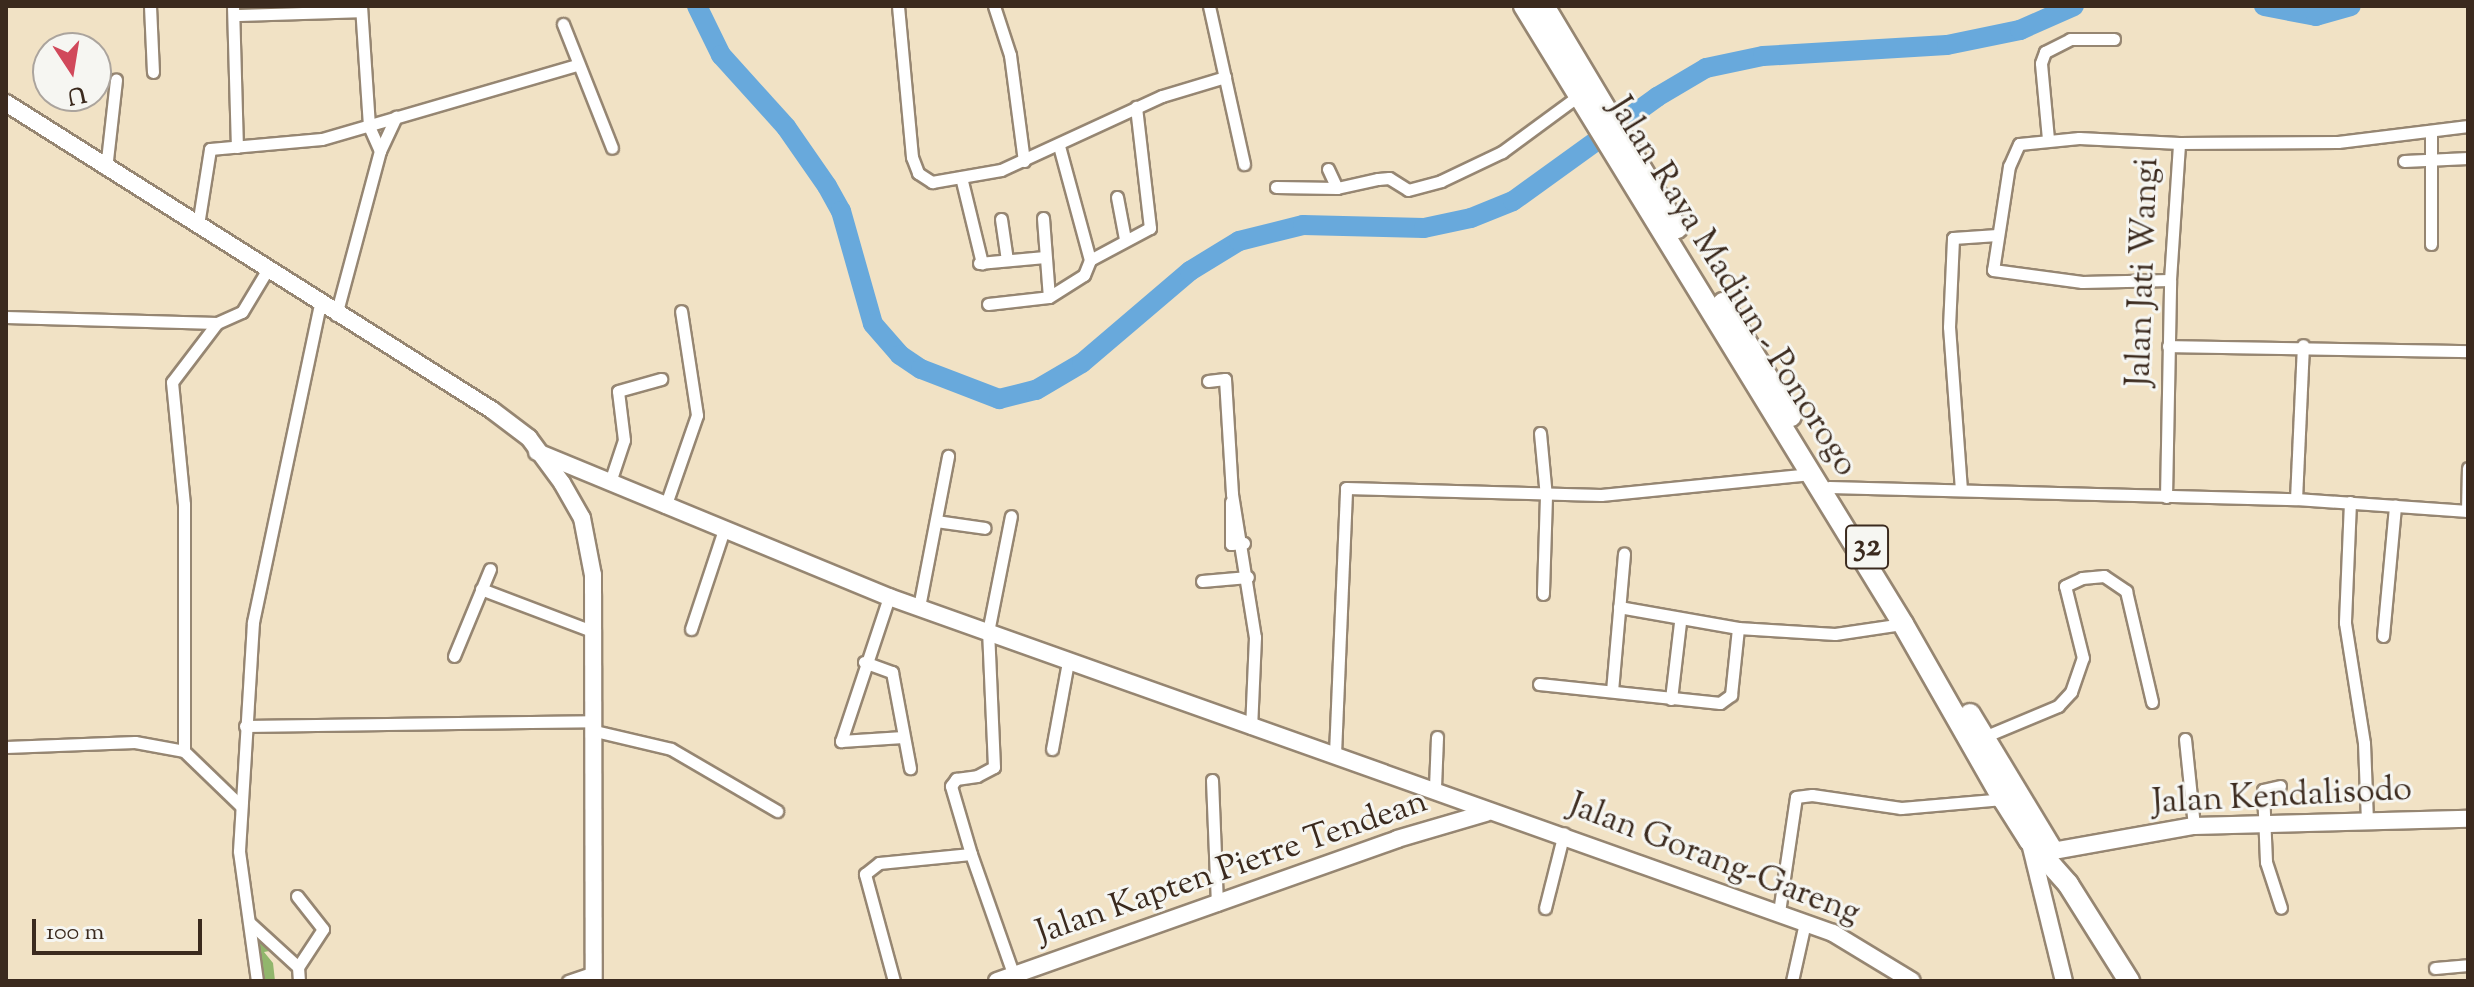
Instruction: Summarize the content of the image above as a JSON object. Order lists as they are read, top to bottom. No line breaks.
{"streets":{"highway":["Jalan Raya Madiun - Ponorogo","32"],"street":["Jalan Jati Wangi","Jalan Kendalisodo","Jalan Gorang-Gareng","Jalan Kapten Pierre Tendean"]},"crossings":[["Jalan Raya Madiun - Ponorogo","Jalan Kendalisodo"],["Jalan Gorang-Gareng","Jalan Kapten Pierre Tendean"]],"scale_bar":"100 m","north":"bottom"}
